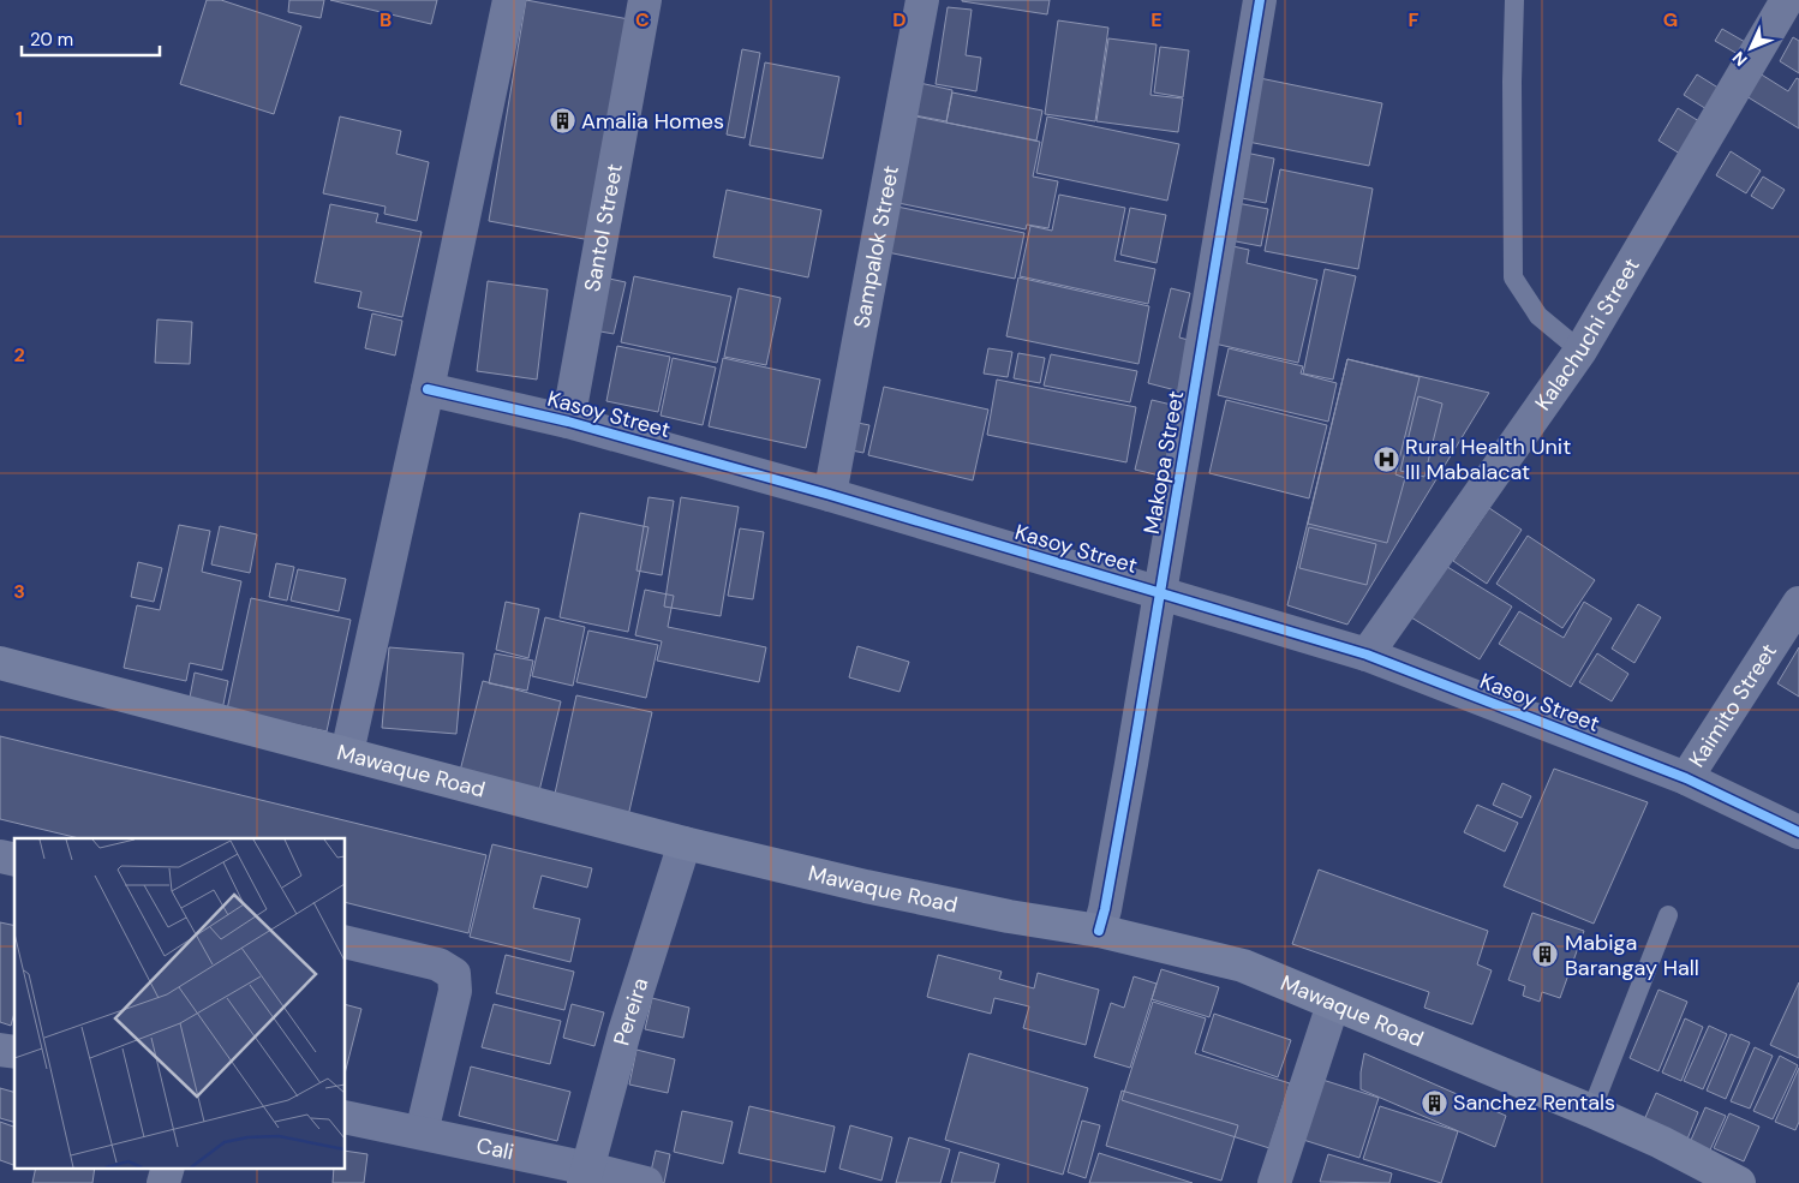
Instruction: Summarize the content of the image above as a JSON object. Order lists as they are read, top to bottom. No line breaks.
{"streets":{"main road":["Mawaque Road"],"street":["Santol Street","Sampalok Street","Kalachuchi Street","Kasoy Street","Makopa Street","Kaimito Street","Pereira","Cali"]},"crossings":[["Santol Street","Kasoy Street"],["Sampalok Street","Kasoy Street"],["Kalachuchi Street","Kasoy Street"],["Kasoy Street","Makopa Street"],["Kasoy Street","Kaimito Street"],["Makopa Street","Mawaque Road"],["Mawaque Road","Pereira"],["Pereira","Cali"]],"places":{"building":["Amalia Homes","Mabiga Barangay Hall","Sanchez Rentals"],"hospital":["Rural Health Unit III Mabalacat"]},"scale_bar":"20 m","north":"bottom left","grid":{"columns":["B","C","D","E","F","G"],"rows":["1","2","3"]}}
